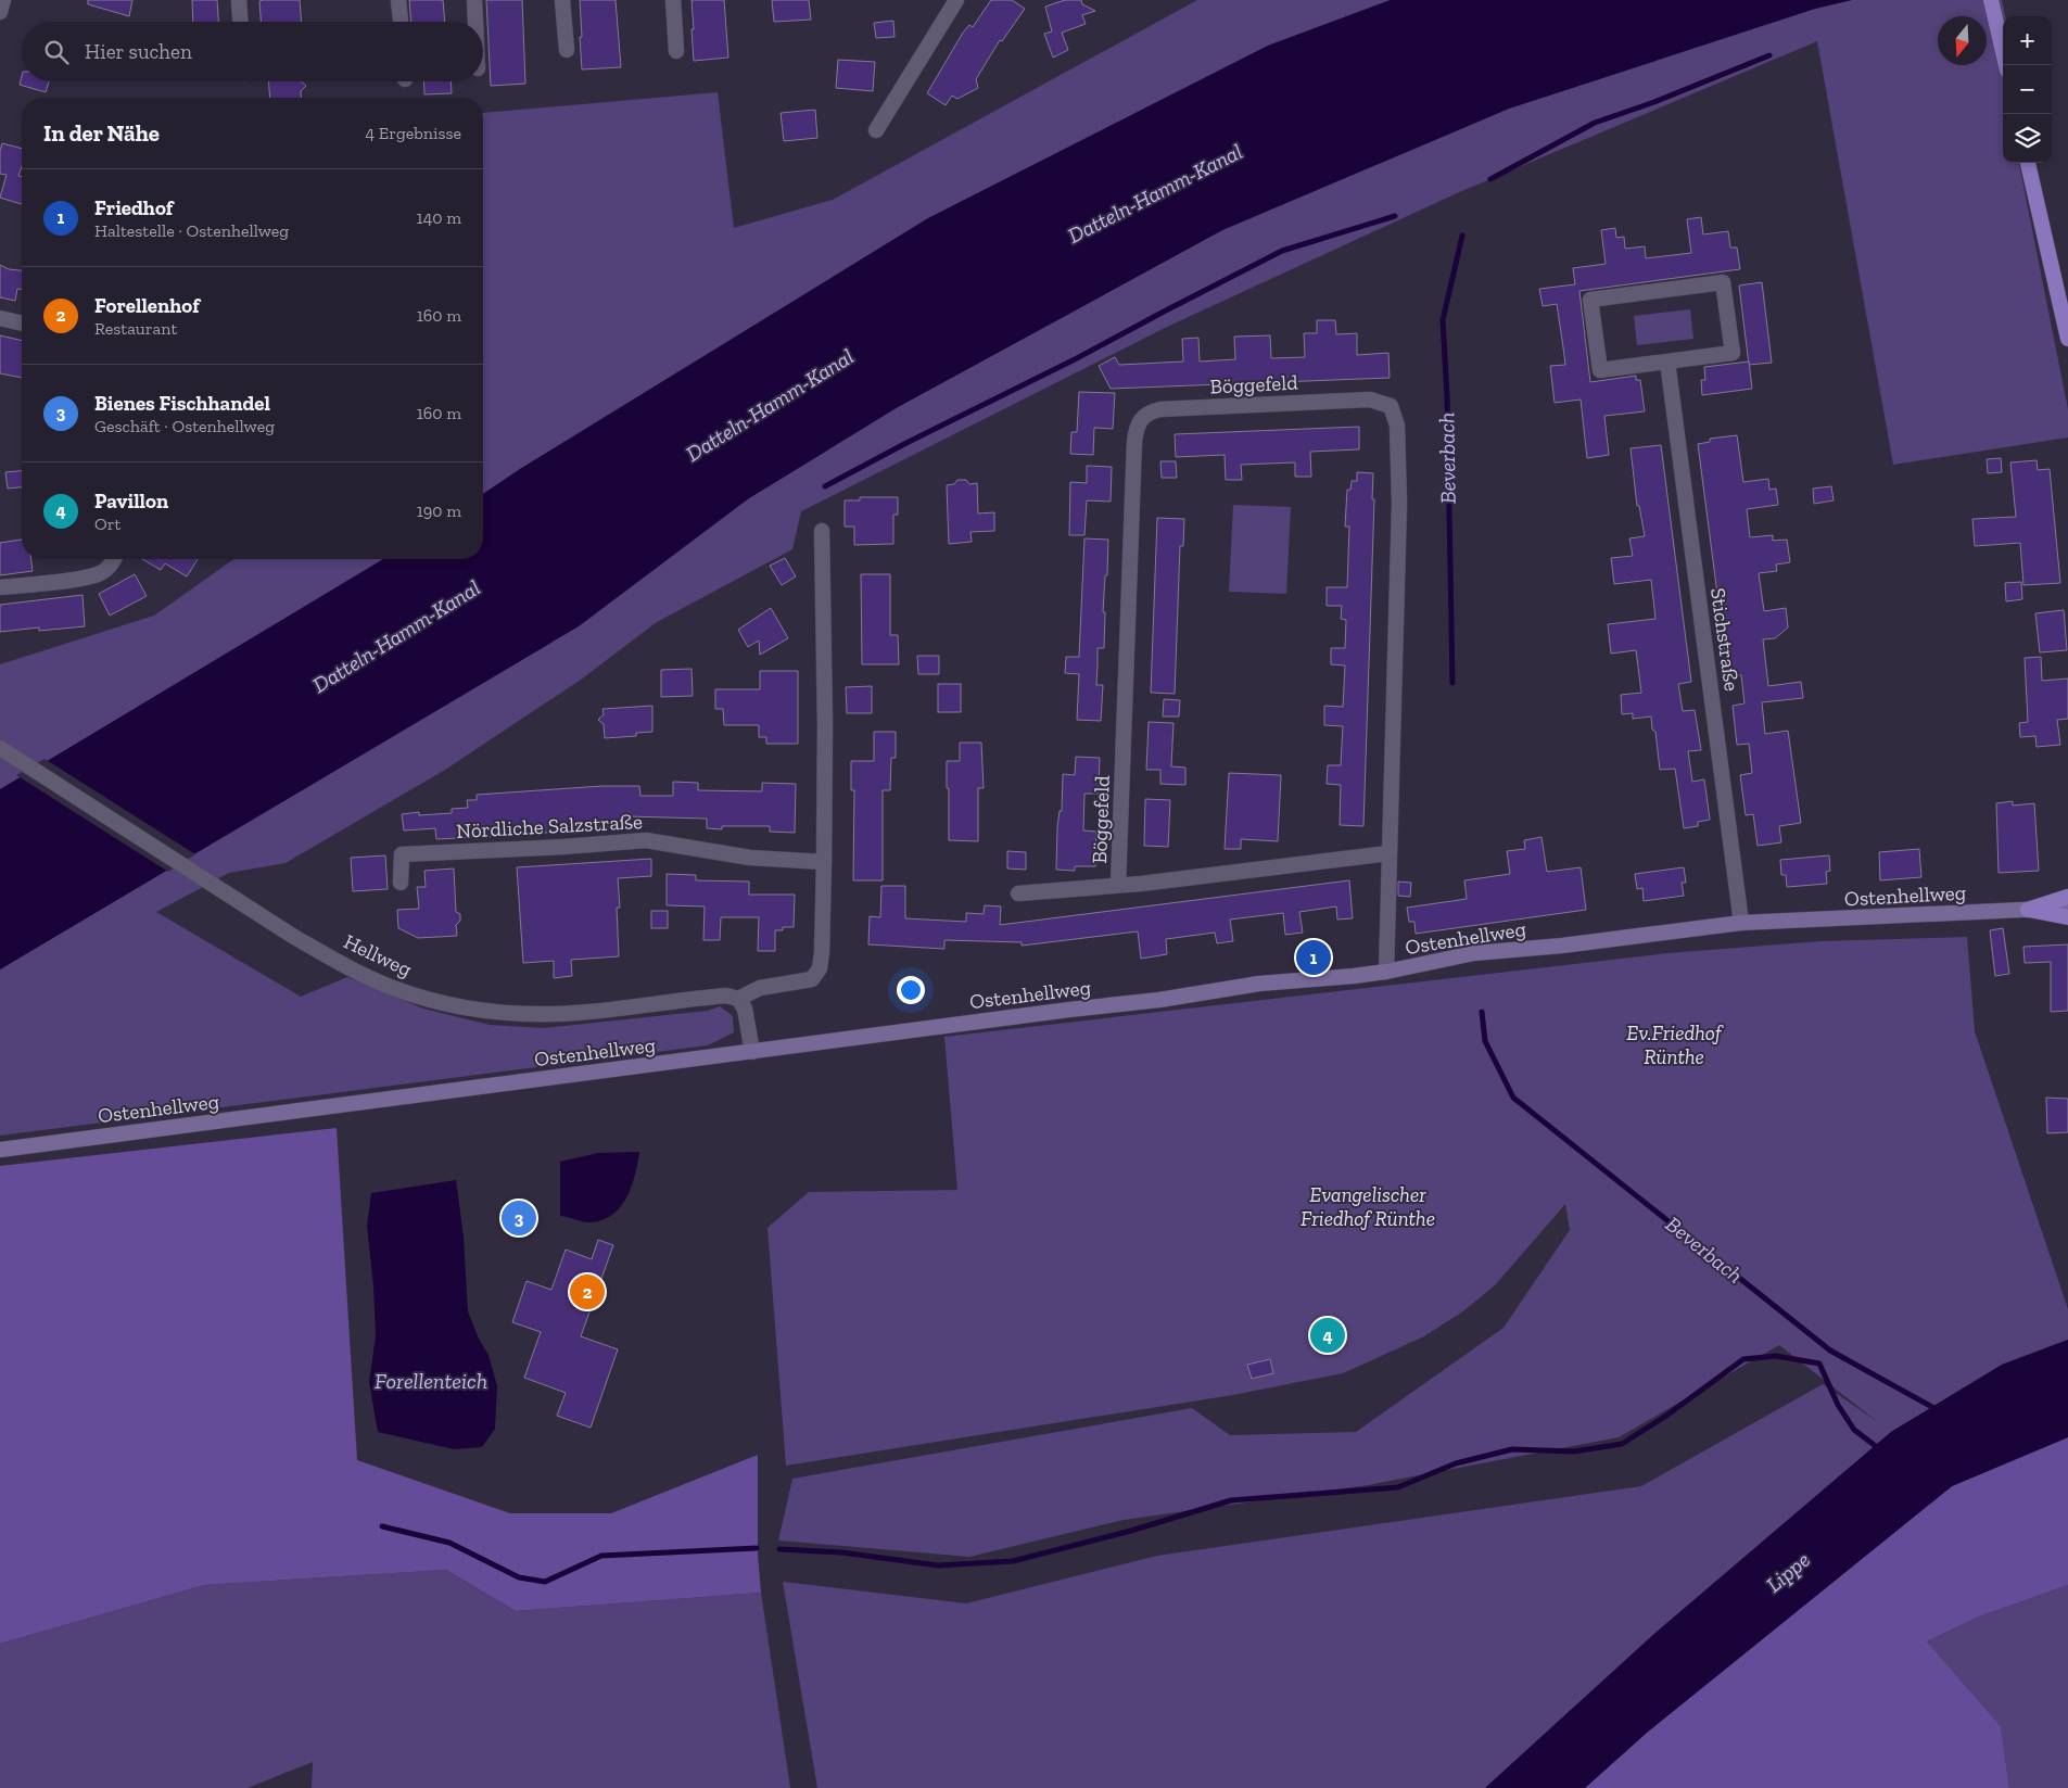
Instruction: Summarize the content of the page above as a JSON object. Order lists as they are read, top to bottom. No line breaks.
{"streets":{"main road":["Ostenhellweg"],"street":["Böggefeld","Stichstraße","Nördliche Salzstraße","Hellweg"]},"crossings":[["Böggefeld","Ostenhellweg"],["Stichstraße","Ostenhellweg"]],"water":["Datteln-Hamm-Kanal","Beverbach","Forellenteich","Lippe"],"parks":["Ev.Friedhof Rünthe","Evangelischer Friedhof Rünthe"],"north":"bottom","page":{"map_buttons":["+","−"],"search":"Hier suchen","heading":["In der Nähe","4 Ergebnisse"],"list":[{"mark":"1","name":"Friedhof","note":"Haltestelle · Ostenhellweg","value":"140 m"},{"mark":"2","name":"Forellenhof","note":"Restaurant","value":"160 m"},{"mark":"3","name":"Bienes Fischhandel","note":"Geschäft · Ostenhellweg","value":"160 m"},{"mark":"4","name":"Pavillon","note":"Ort","value":"190 m"}],"pins":["1","3","2","4"]}}
